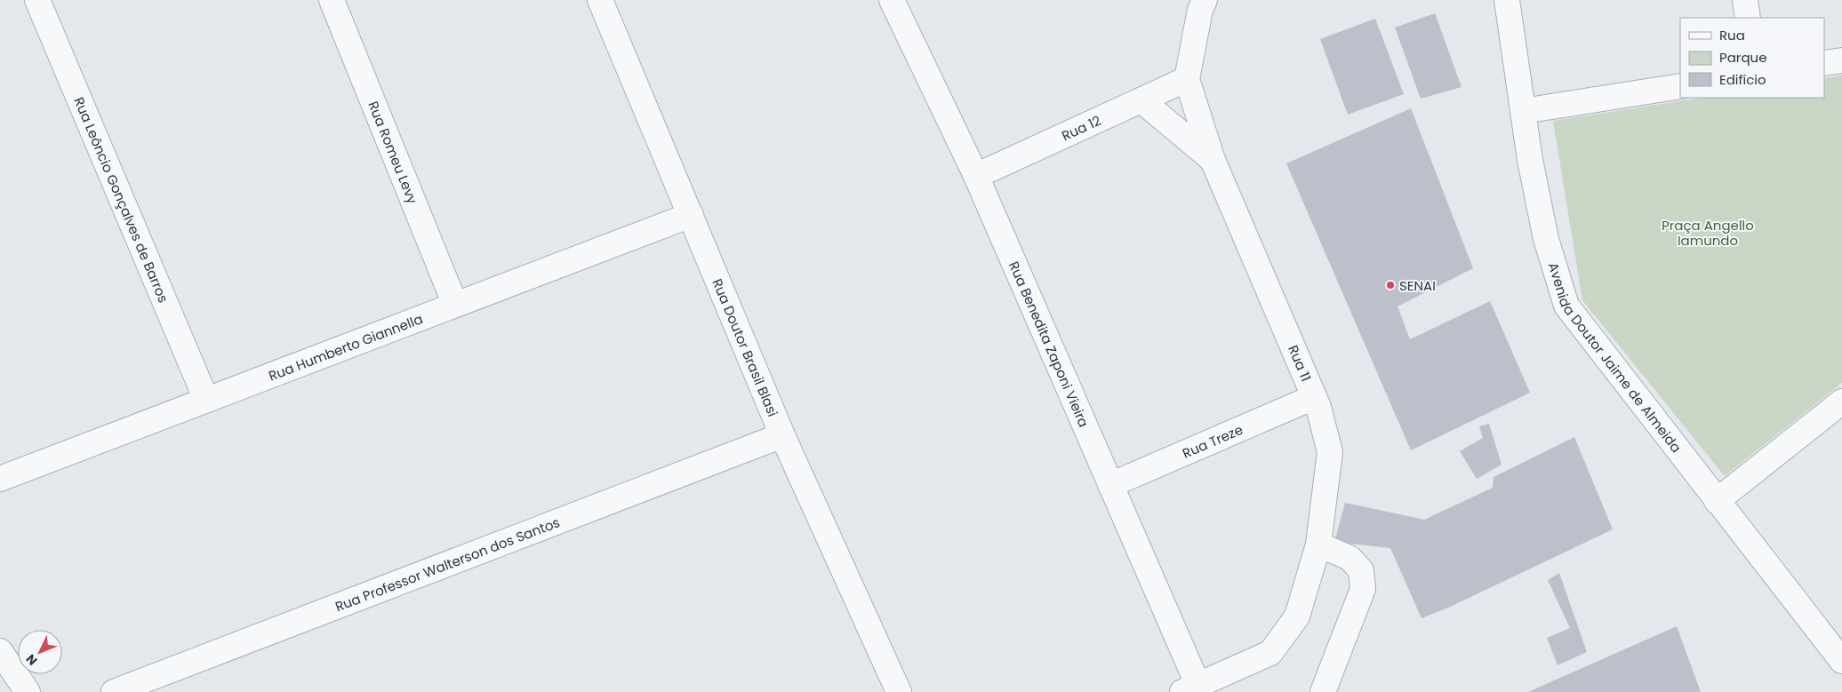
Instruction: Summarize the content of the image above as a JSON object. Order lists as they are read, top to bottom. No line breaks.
{"streets":{"street":["Rua 12","Rua Romeu Levy","Rua Leôncio Gonçalves de Barros","Rua Benedita Zaponi Vieira","Rua Humberto Giannella","Rua Doutor Brasil Blasi","Avenida Doutor Jaime de Almeida","Rua 11","Rua Treze","Rua Professor Walterson dos Santos"]},"crossings":[["Rua 12","Rua Benedita Zaponi Vieira"],["Rua 12","Rua 11"],["Rua Romeu Levy","Rua Humberto Giannella"],["Rua Leôncio Gonçalves de Barros","Rua Humberto Giannella"],["Rua Benedita Zaponi Vieira","Rua 11"],["Rua Benedita Zaponi Vieira","Rua Treze"],["Rua Humberto Giannella","Rua Doutor Brasil Blasi"],["Rua Doutor Brasil Blasi","Rua Professor Walterson dos Santos"],["Rua 11","Rua Treze"]],"parks":["Praça Angello Iamundo"],"places":["SENAI"],"legend":["Rua","Parque","Edifício"],"north":"bottom left"}
